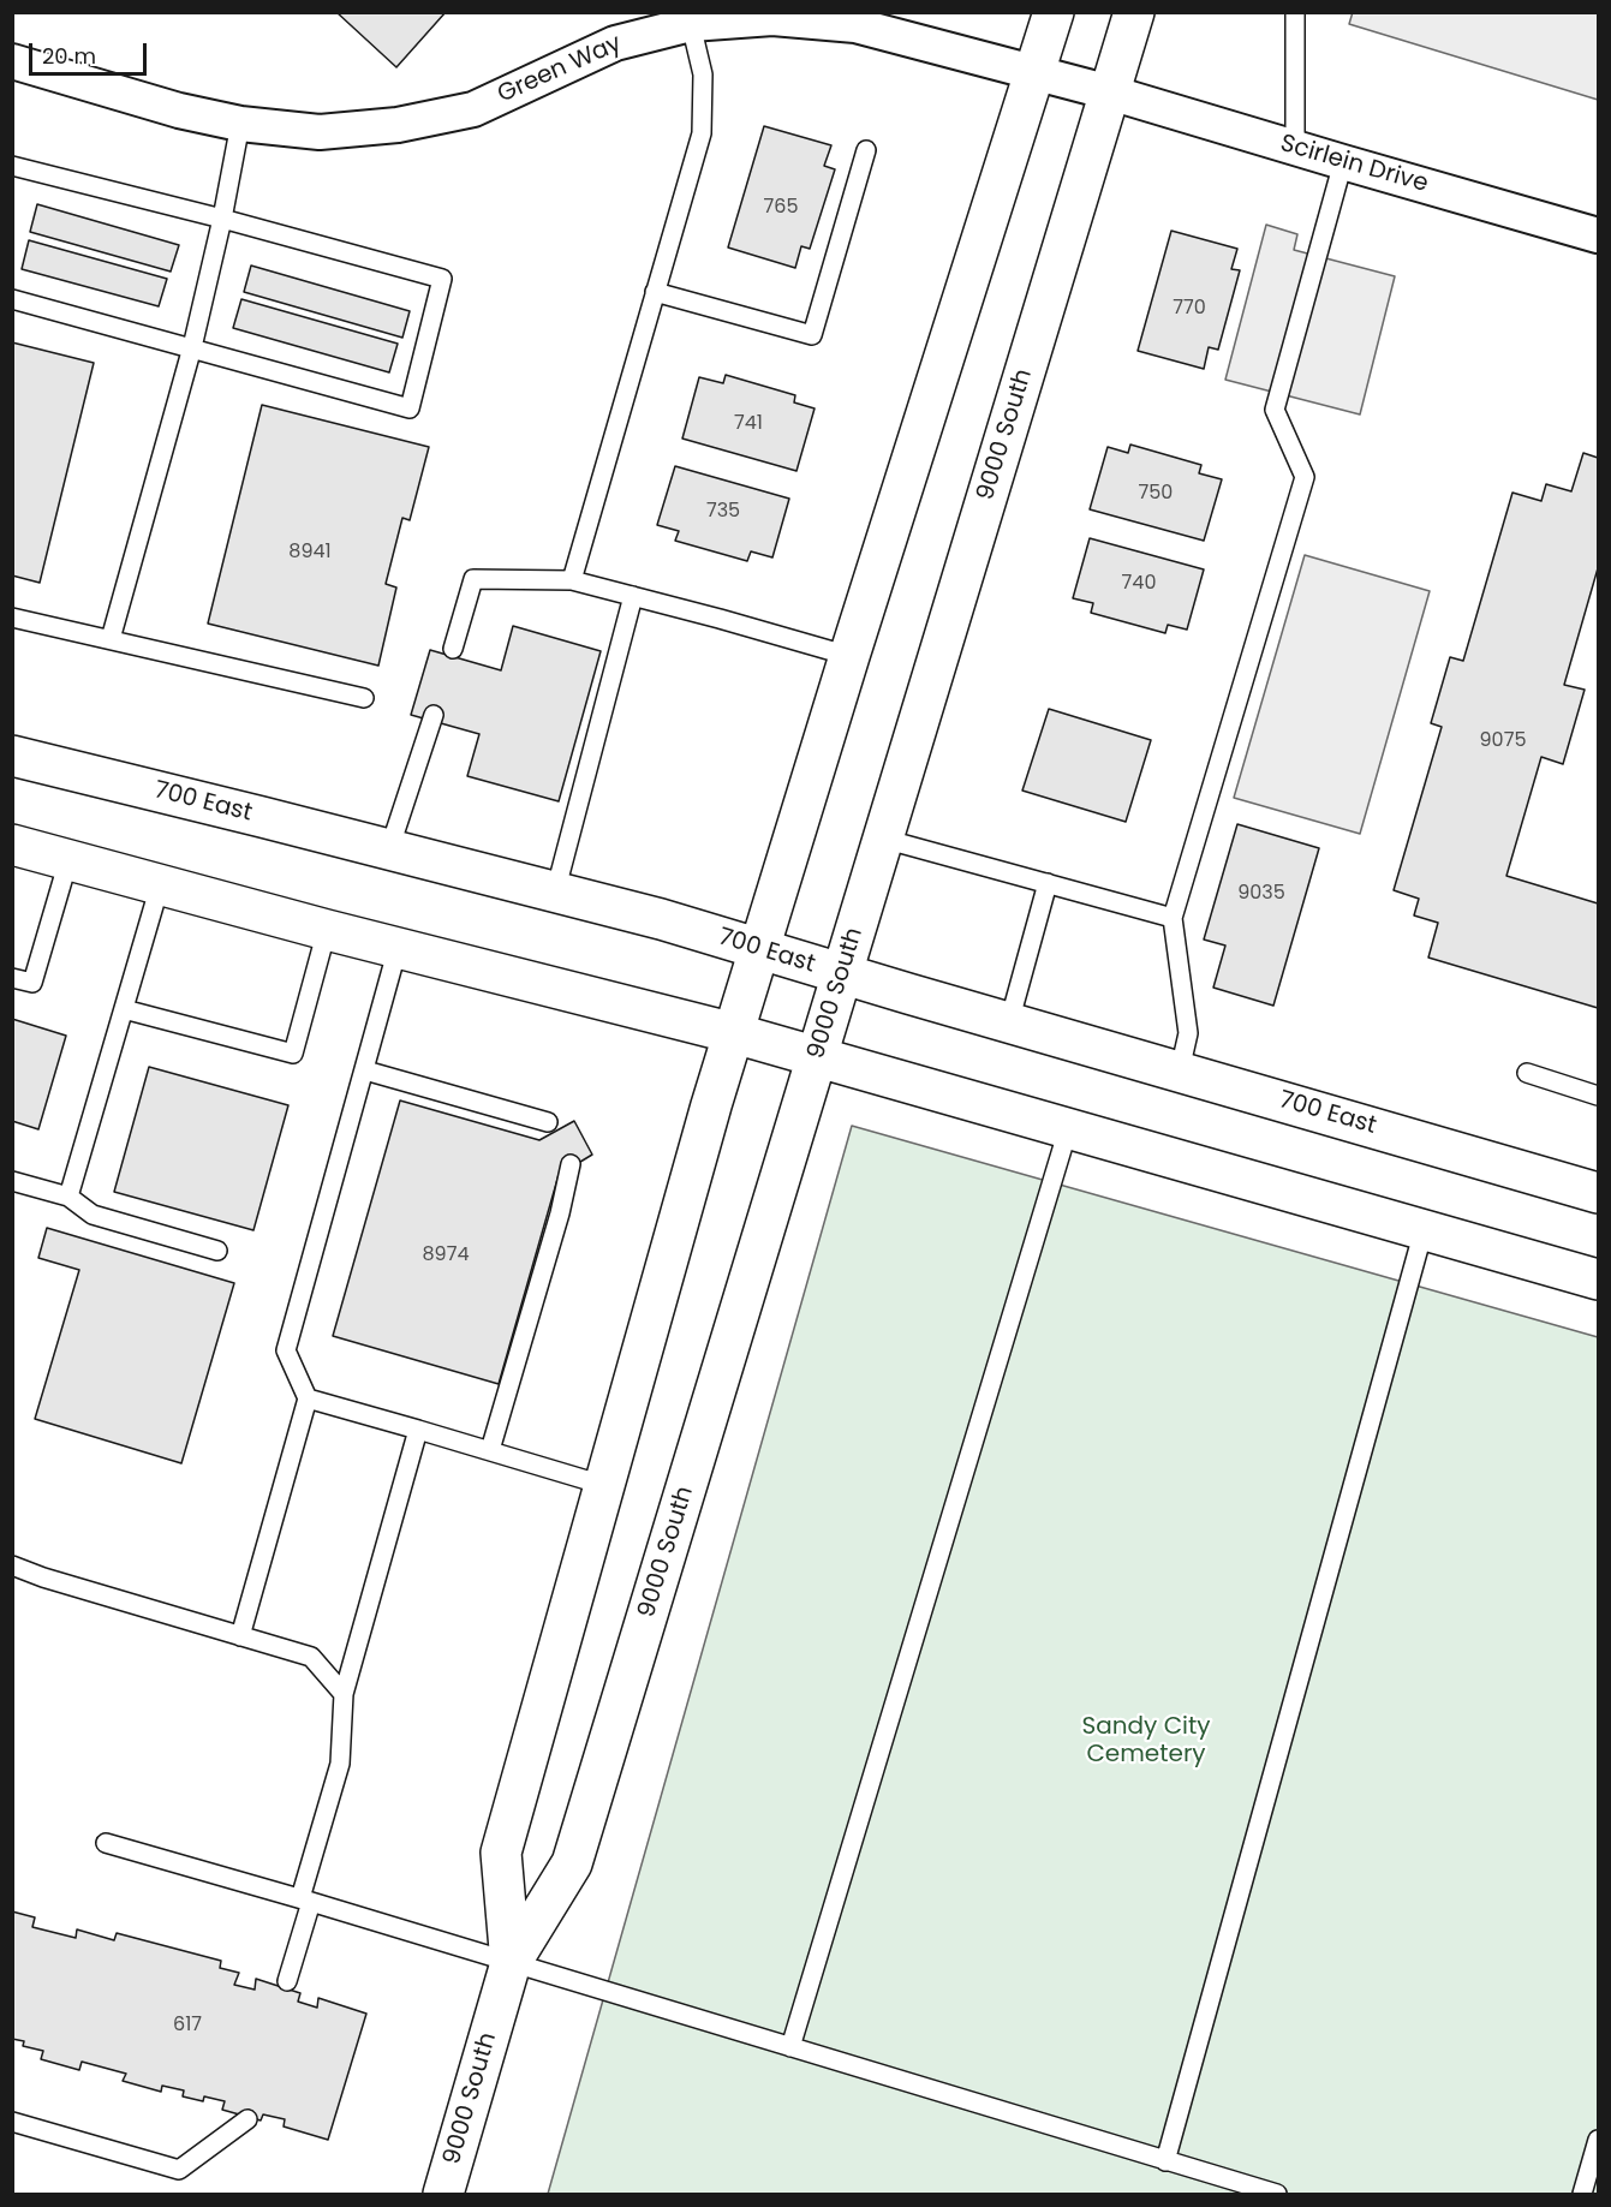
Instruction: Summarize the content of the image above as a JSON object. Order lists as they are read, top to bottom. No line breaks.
{"streets":{"main road":["9000 South","700 East"],"street":["Green Way","Scirlein Drive"]},"crossings":[["Green Way","Scirlein Drive"],["Green Way","9000 South"],["Scirlein Drive","9000 South"],["9000 South","700 East"]],"parks":["Sandy City Cemetery"],"house_numbers":["765","770","741","750","735","8941","740","9075","9035","8974","617"],"scale_bar":"20 m"}
